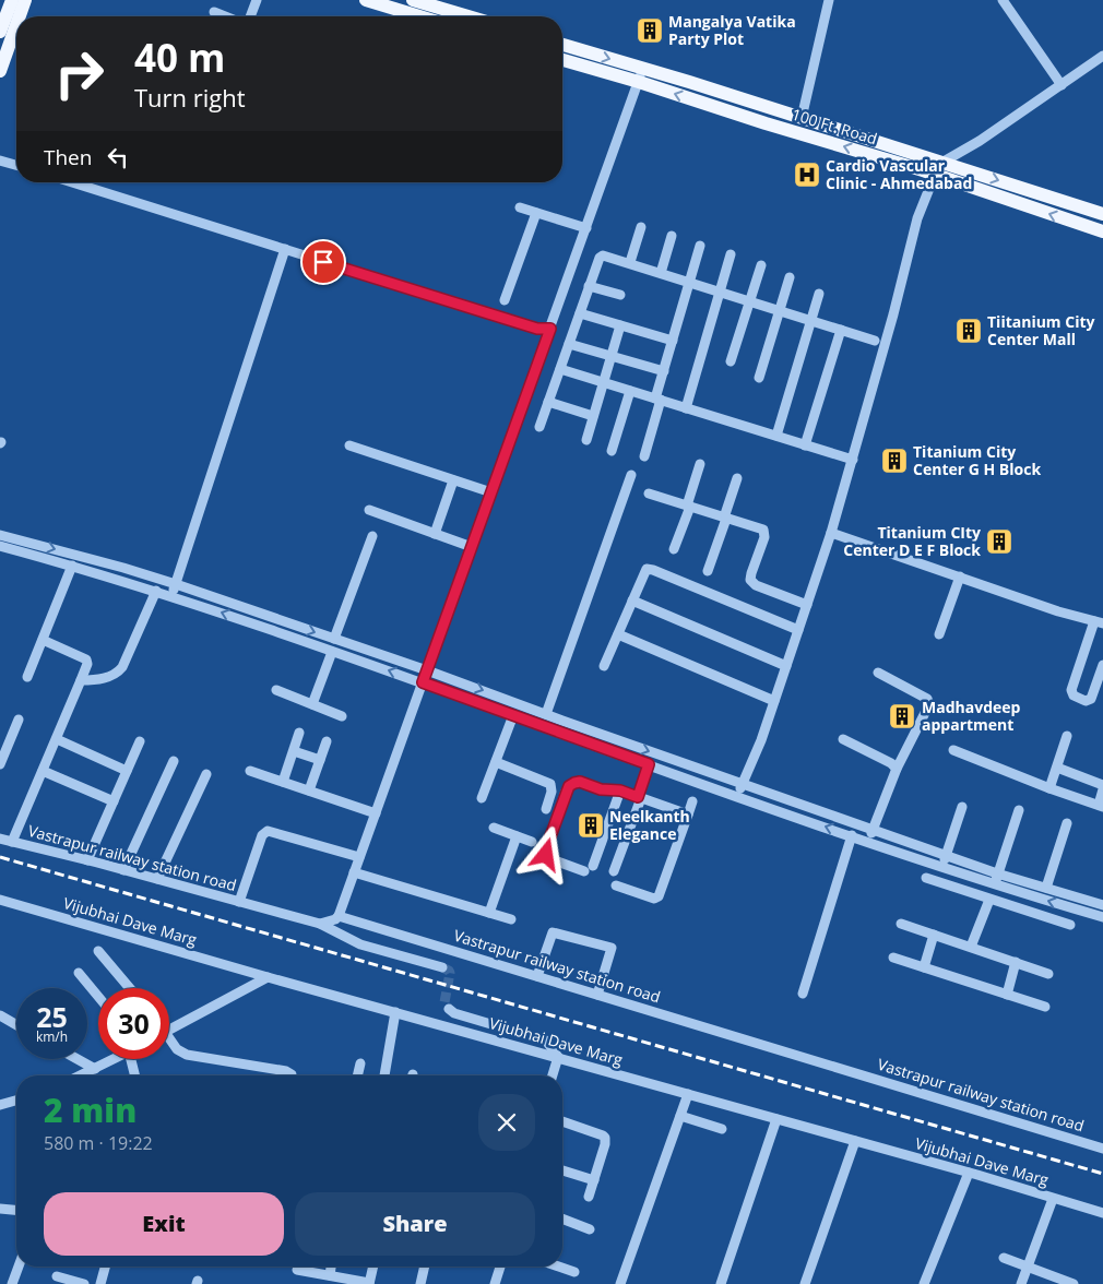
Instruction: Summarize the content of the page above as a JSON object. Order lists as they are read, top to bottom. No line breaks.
{"streets":{"main road":["100 Ft. Road"],"street":["Vastrapur railway station road","Vijubhai Dave Marg"]},"places":{"building":["Mangalya Vatika Party Plot","Tiitanium City Center Mall","Titanium City Center G H Block","Titanium CIty Center D E F Block","Madhavdeep appartment","Neelkanth Elegance"],"hospital":["Cardio Vascular Clinic - Ahmedabad"]},"page":{"turn":["40 m","Turn right"],"then":"Then","speed":"25 km/h","limit":"30","heading":["2 min","580 m · 19:22"],"buttons":["Exit","Share"]}}
